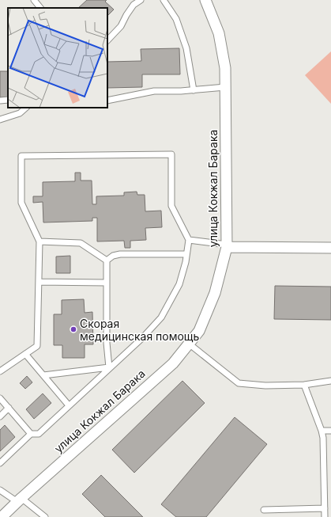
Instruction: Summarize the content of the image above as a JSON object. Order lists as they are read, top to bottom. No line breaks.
{"streets":{"street":["улица Кокжал Барака"]},"places":["Скорая медицинская помощь"]}
